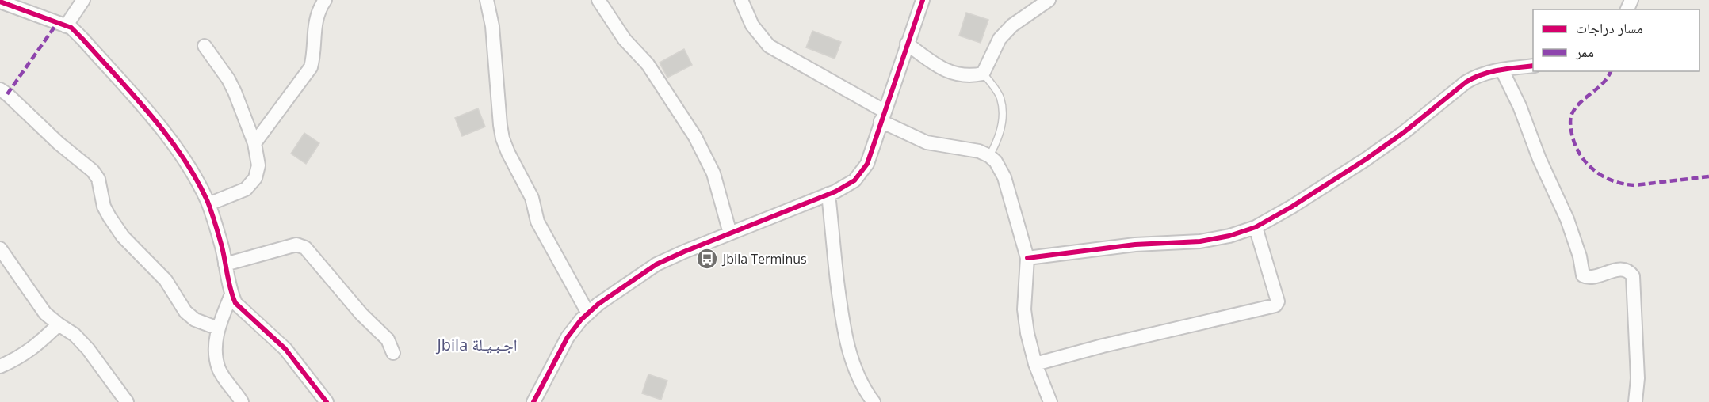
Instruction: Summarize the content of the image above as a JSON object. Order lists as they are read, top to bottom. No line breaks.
{"districts":["Jbila اجـبـيـلة"],"places":{"bus stop":["Jbila Terminus"]},"legend":["مسار دراجات","ممر"]}
